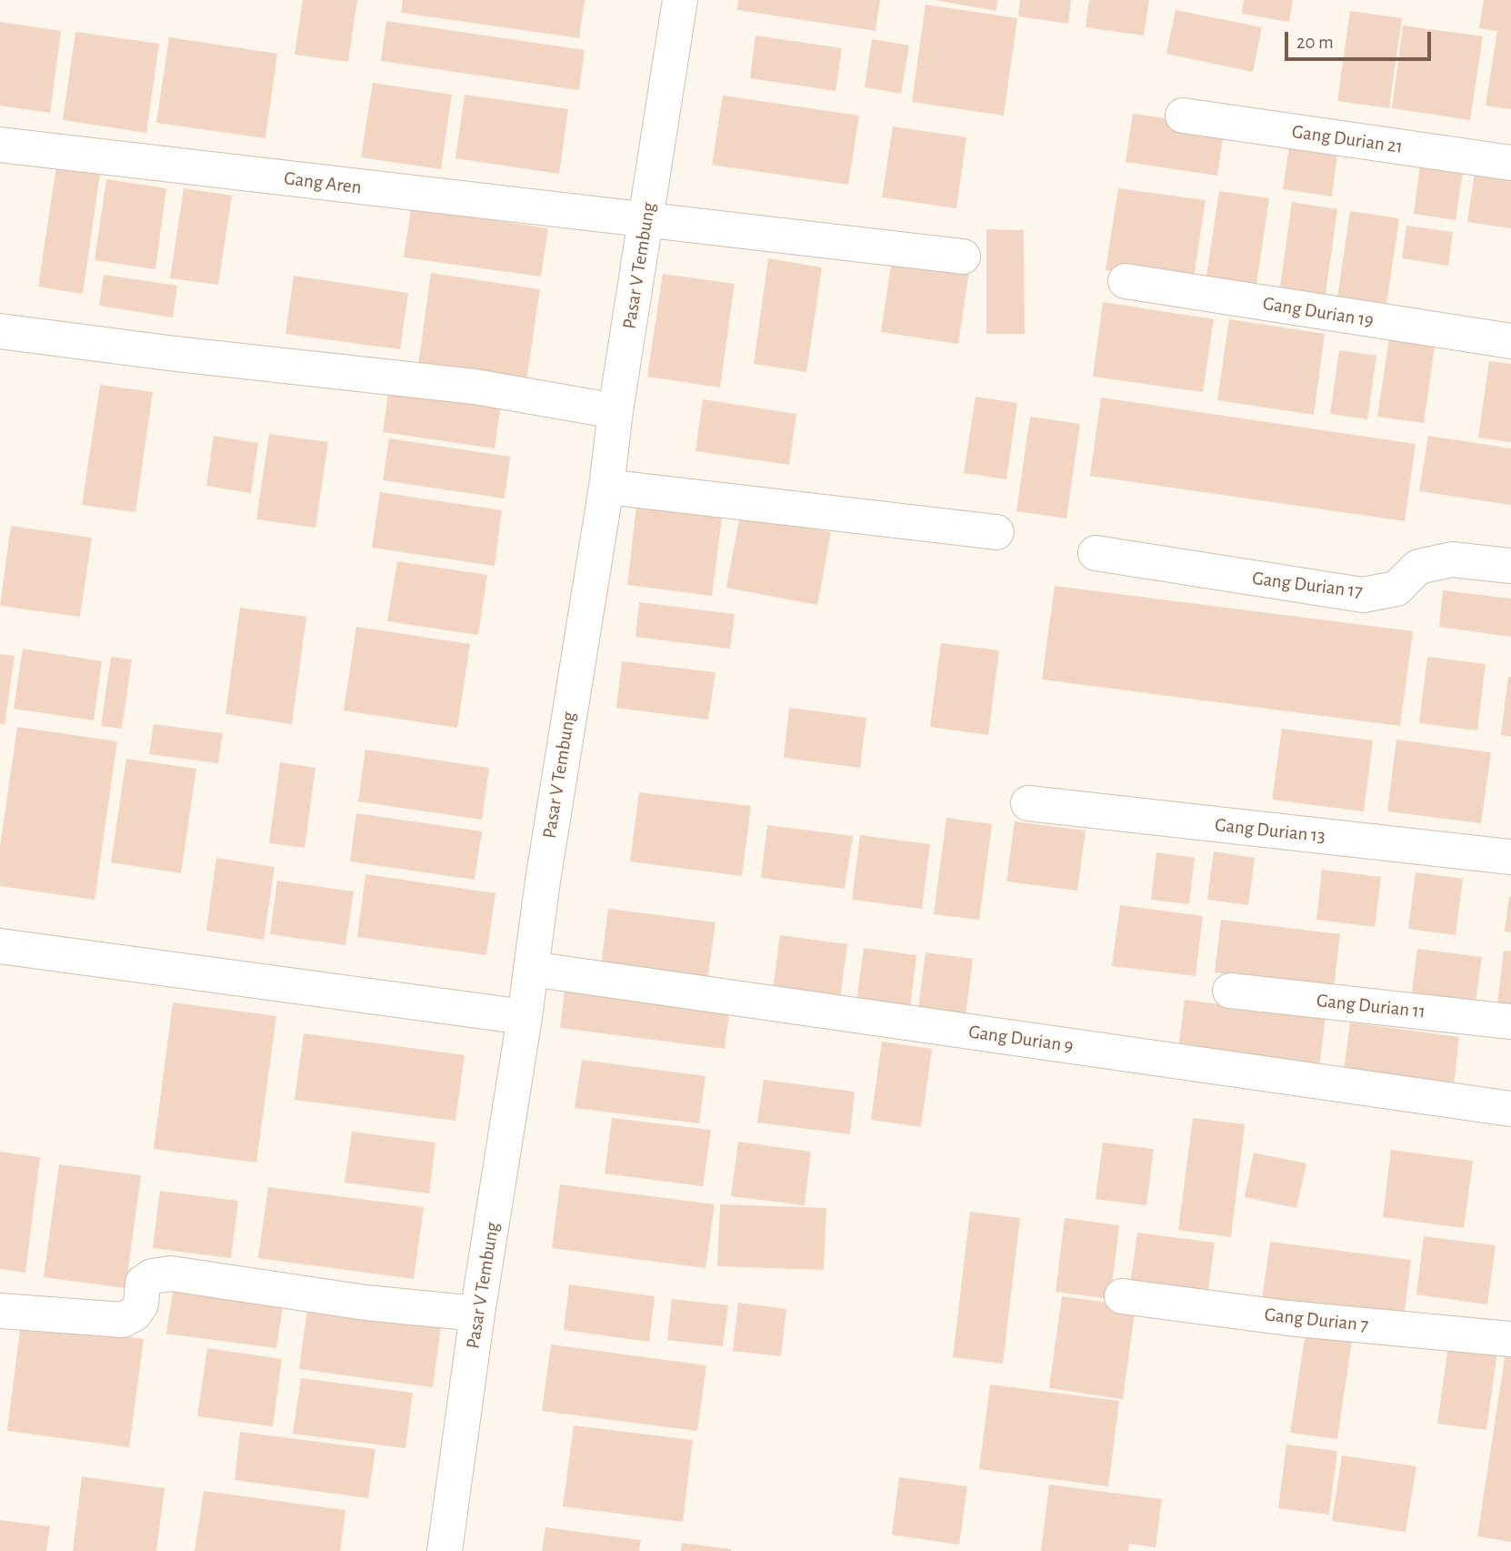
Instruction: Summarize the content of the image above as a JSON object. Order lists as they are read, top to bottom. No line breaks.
{"streets":{"street":["Gang Durian 21","Gang Aren","Pasar V Tembung","Gang Durian 19","Gang Durian 17","Gang Durian 13","Gang Durian 11","Gang Durian 9","Gang Durian 7"]},"crossings":[["Gang Aren","Pasar V Tembung"],["Pasar V Tembung","Gang Durian 9"]],"scale_bar":"20 m"}
